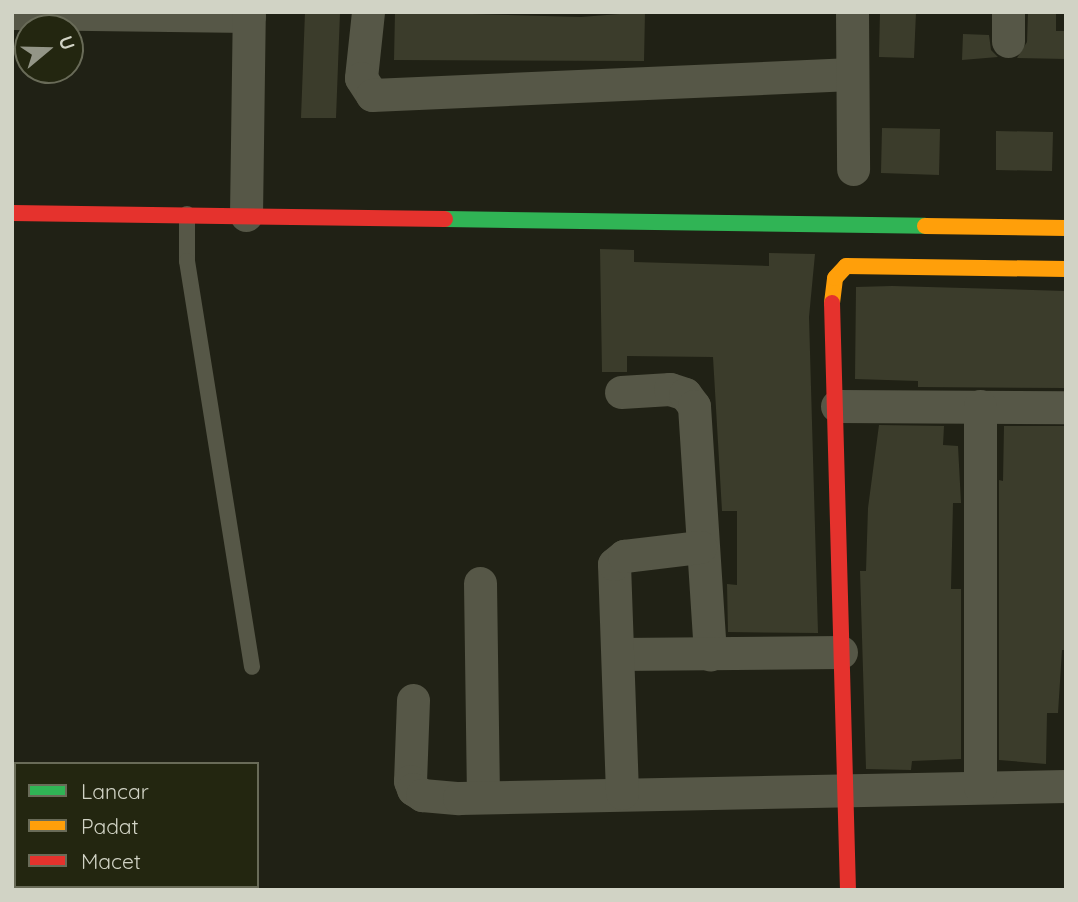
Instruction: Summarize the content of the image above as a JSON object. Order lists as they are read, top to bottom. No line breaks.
{"legend":["Lancar","Padat","Macet"],"north":"right"}
